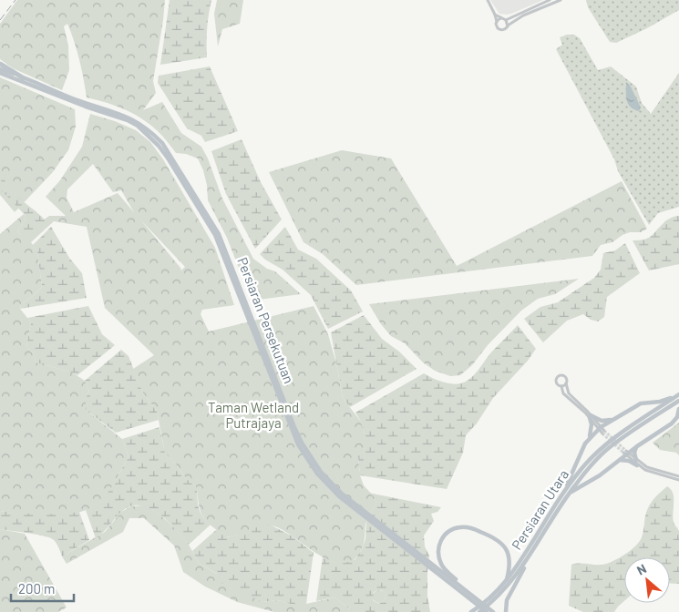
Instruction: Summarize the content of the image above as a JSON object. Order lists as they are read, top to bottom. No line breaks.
{"streets":{"main road":["Persiaran Persekutuan","Persiaran Utara"]},"parks":["Taman Wetland Putrajaya"],"scale_bar":"200 m","north":"top left"}
